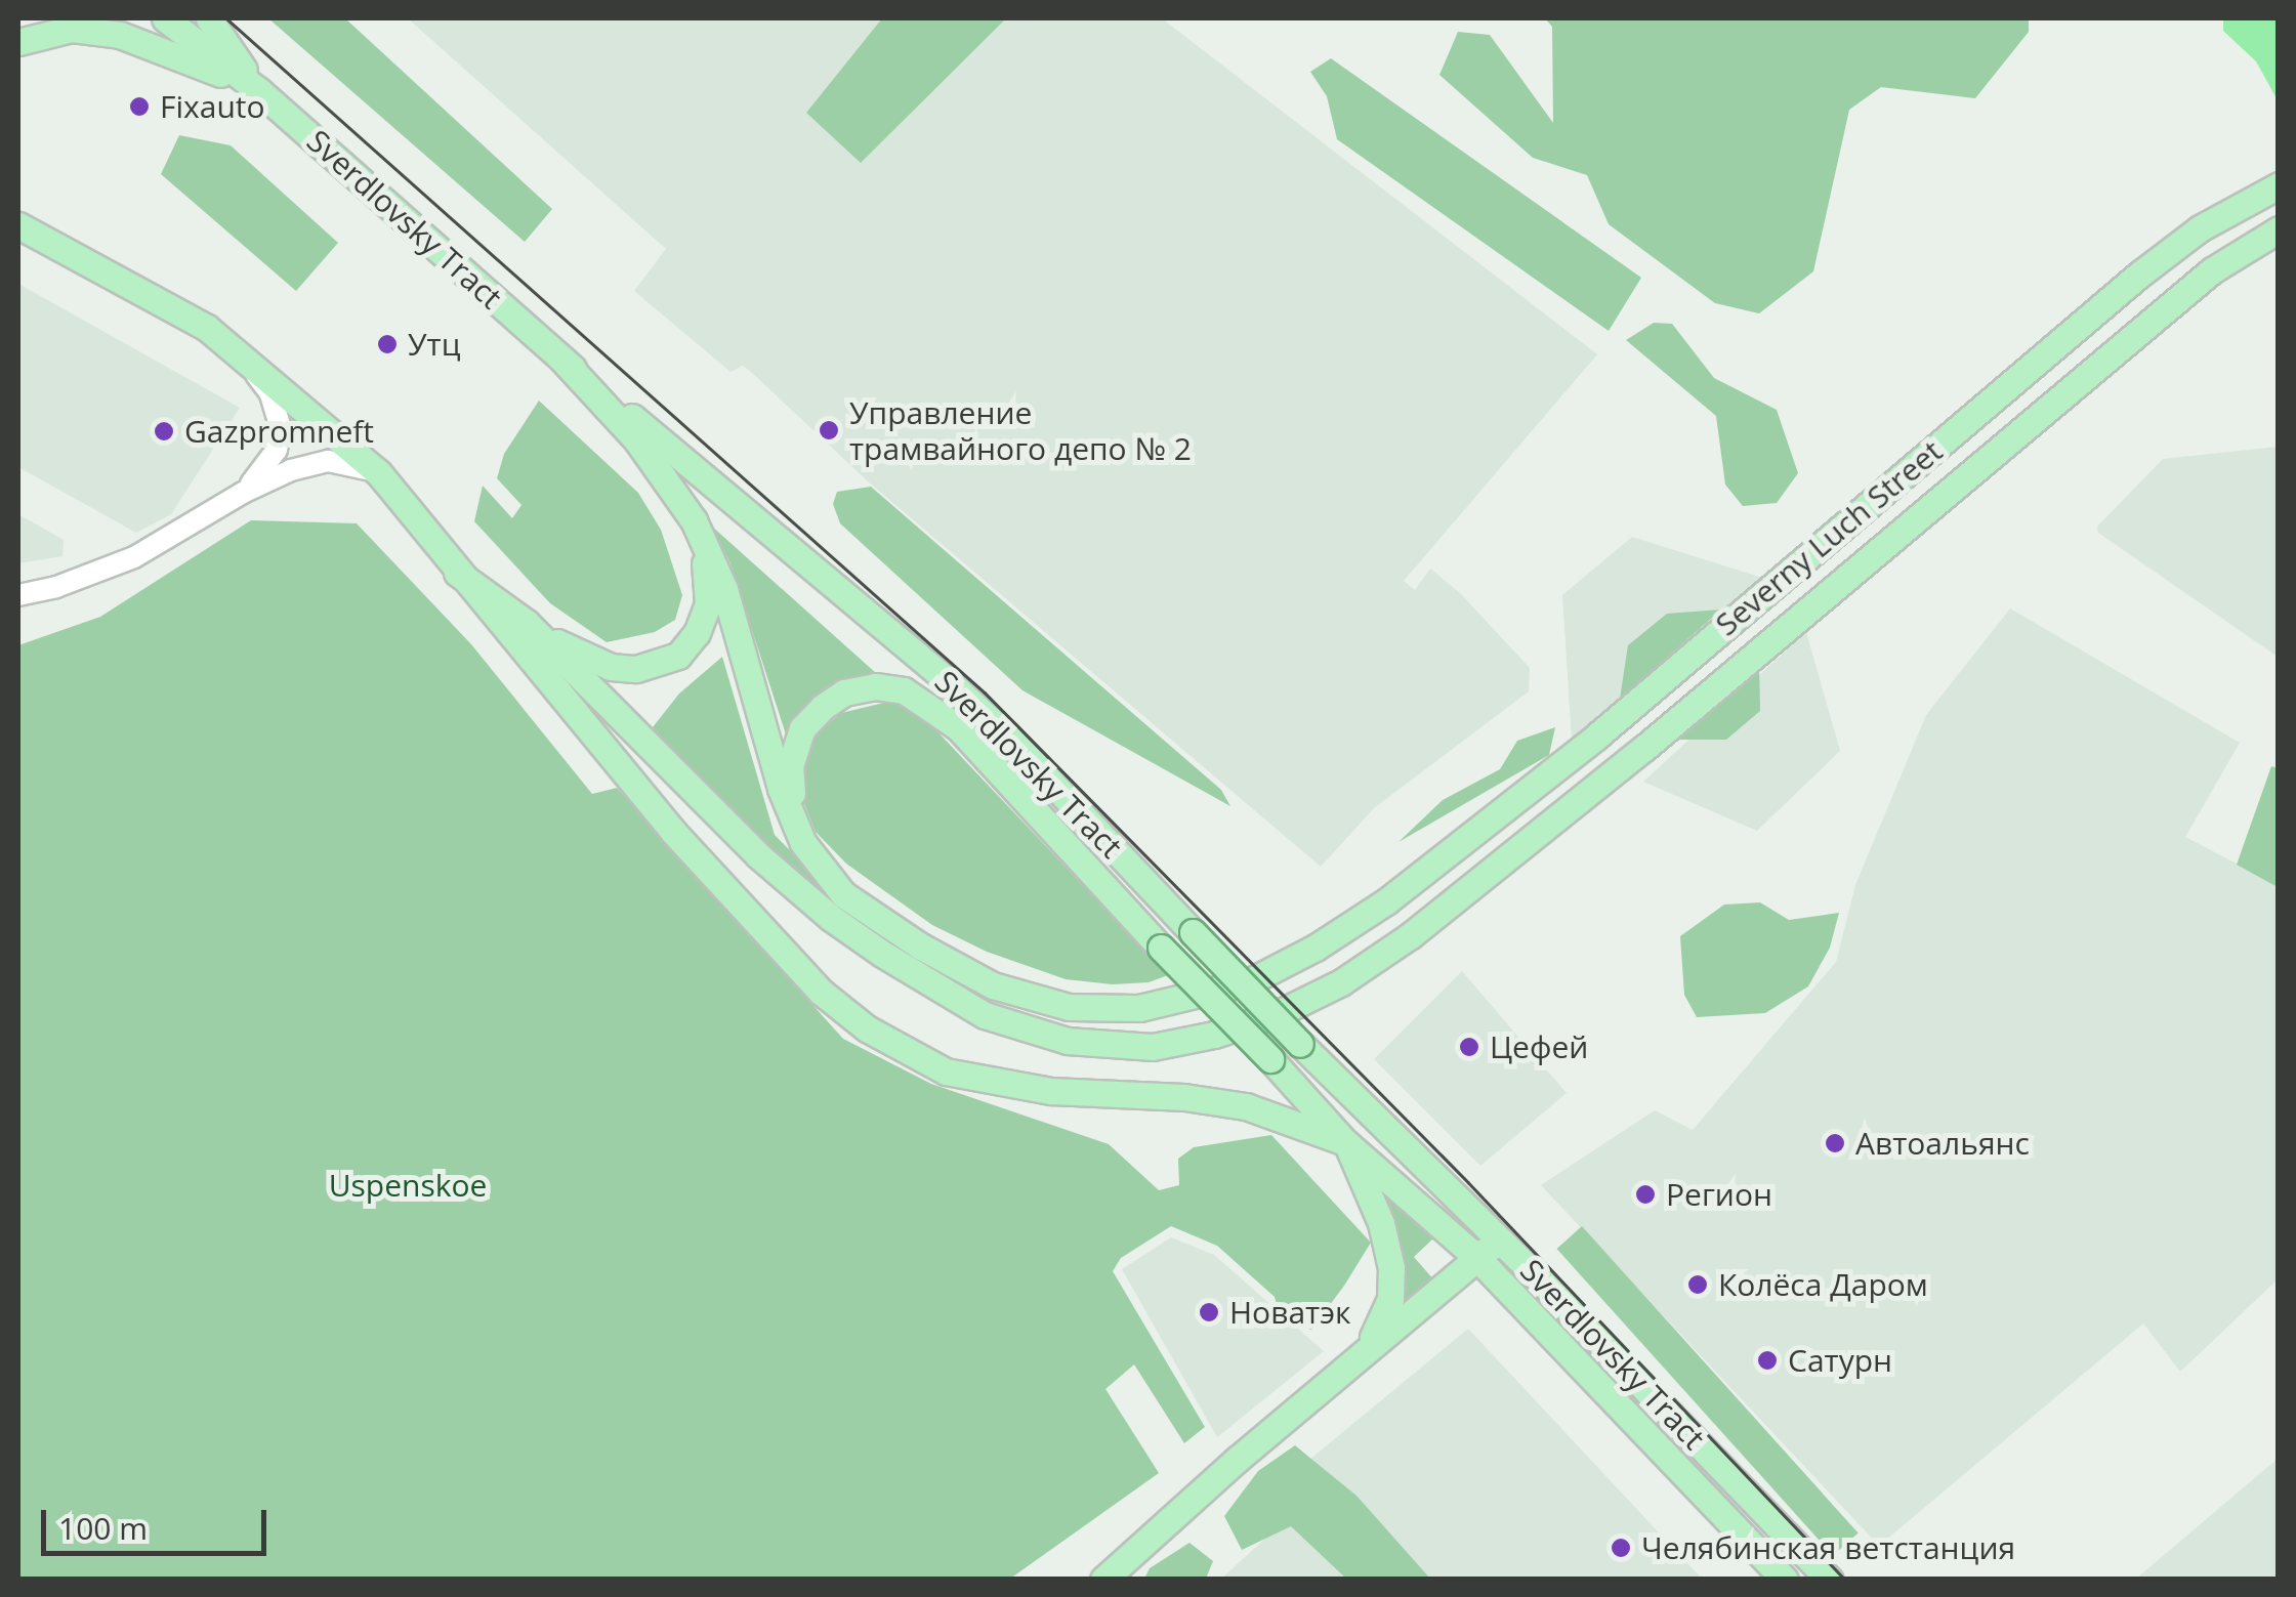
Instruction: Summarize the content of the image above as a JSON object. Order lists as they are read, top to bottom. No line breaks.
{"streets":{"main road":["Sverdlovsky Tract","Severny Luch Street"]},"crossings":[["Sverdlovsky Tract","Severny Luch Street"]],"parks":["Uspenskoe"],"places":["Fixauto","Утц","Управление трамвайного депо № 2","Gazpromneft","Цефей","Автоальянс","Регион","Колёса Даром","Новатэк","Сатурн","Челябинская ветстанция"],"scale_bar":"100 m"}
